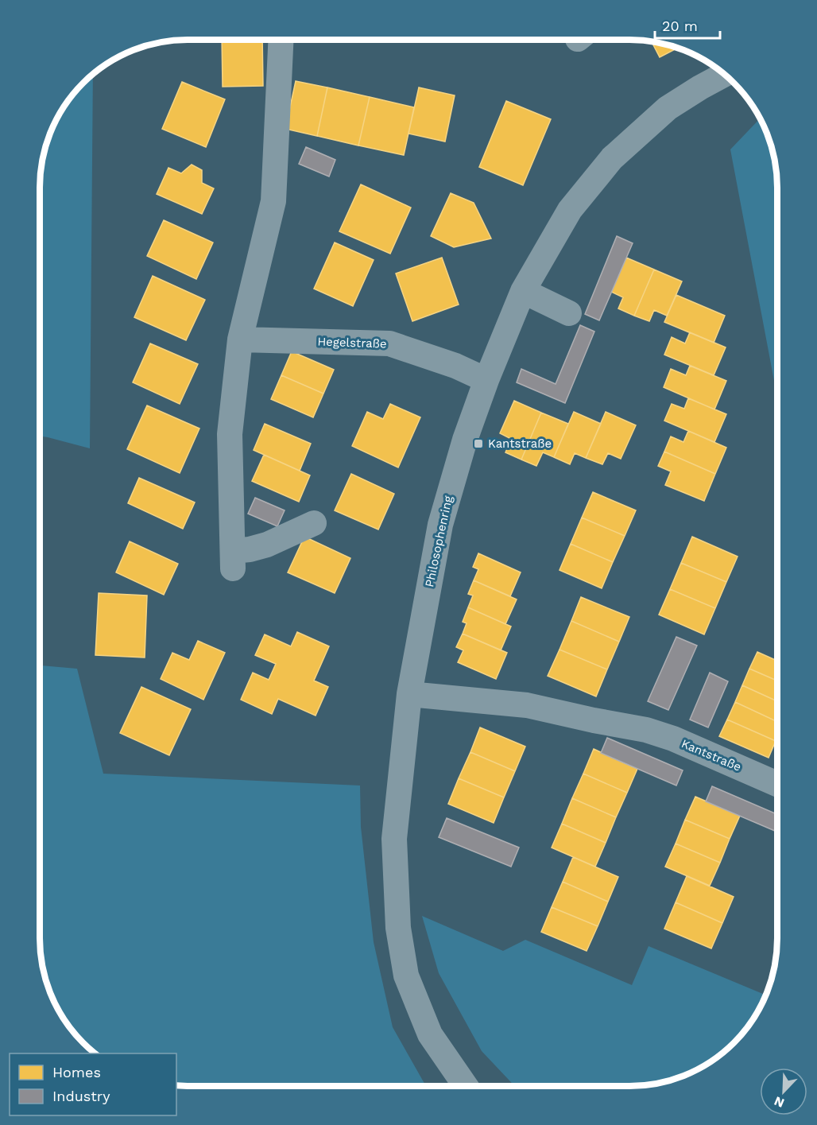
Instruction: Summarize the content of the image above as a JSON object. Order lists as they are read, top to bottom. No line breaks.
{"streets":{"street":["Hegelstraße","Philosophenring","Kantstraße"]},"crossings":[["Hegelstraße","Philosophenring"],["Philosophenring","Kantstraße"]],"places":{"transit":["Kantstraße"]},"legend":["Homes","Industry"],"scale_bar":"20 m","north":"bottom left"}
